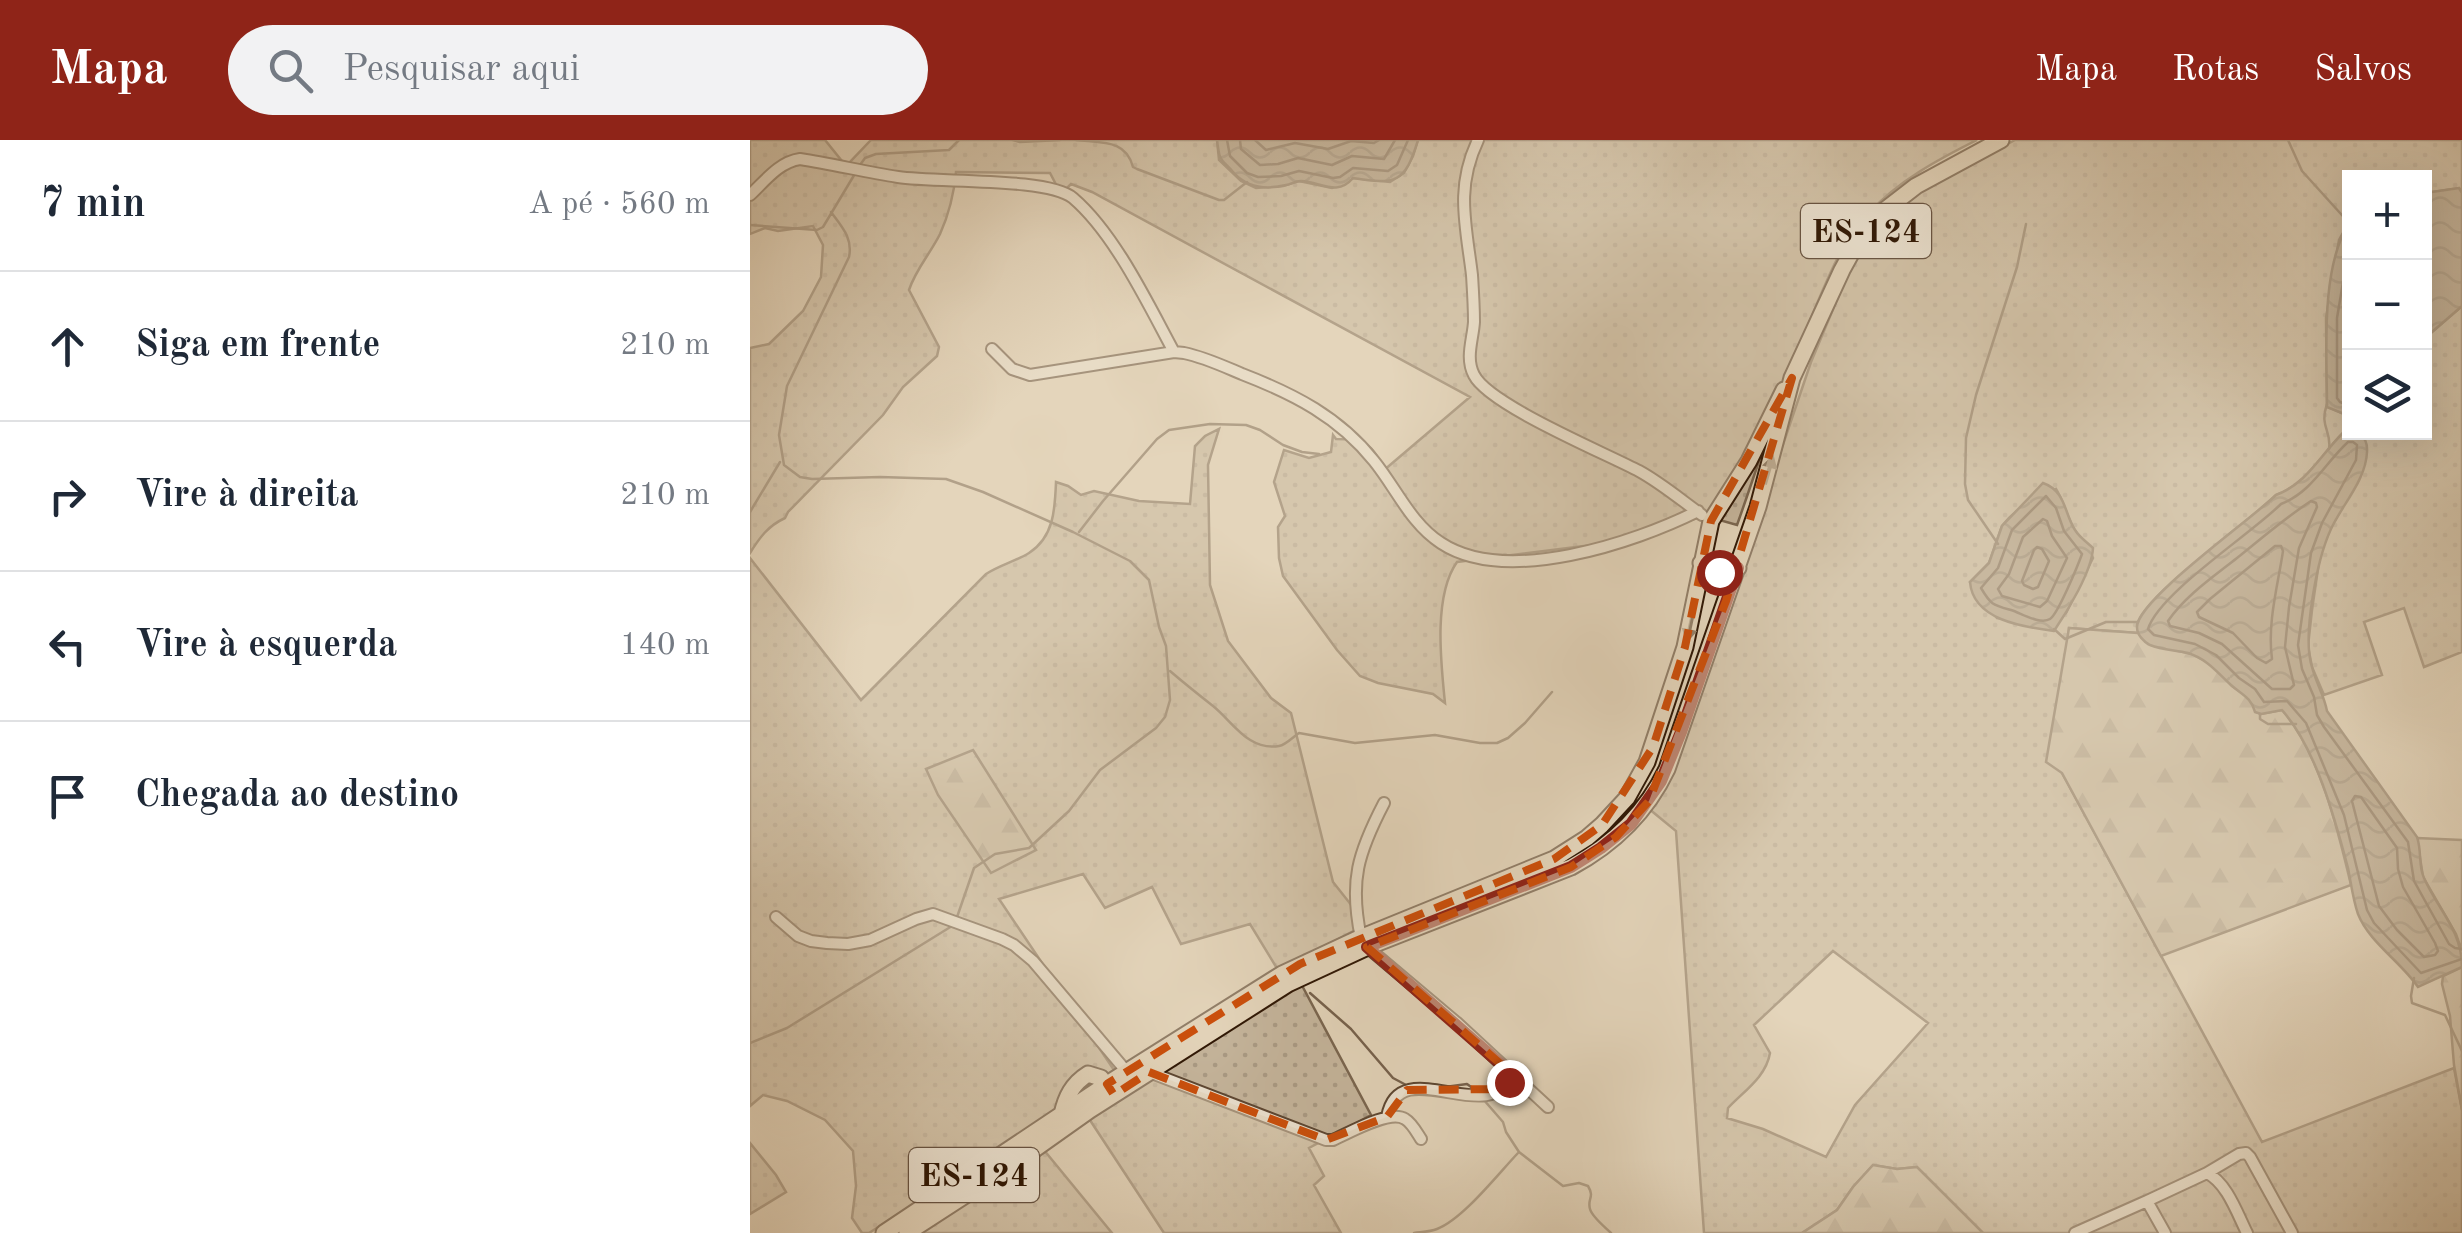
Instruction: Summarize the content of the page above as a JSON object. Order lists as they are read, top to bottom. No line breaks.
{"streets":{"main road":["ES-124"]},"page":{"header":"Mapa","search":"Pesquisar aqui","nav":["Mapa","Rotas","Salvos"],"heading":["7 min","A pé · 560 m"],"map_buttons":["+","−"],"list":[["Siga em frente","210 m"],["Vire à direita","210 m"],["Vire à esquerda","140 m"],"Chegada ao destino"]}}
